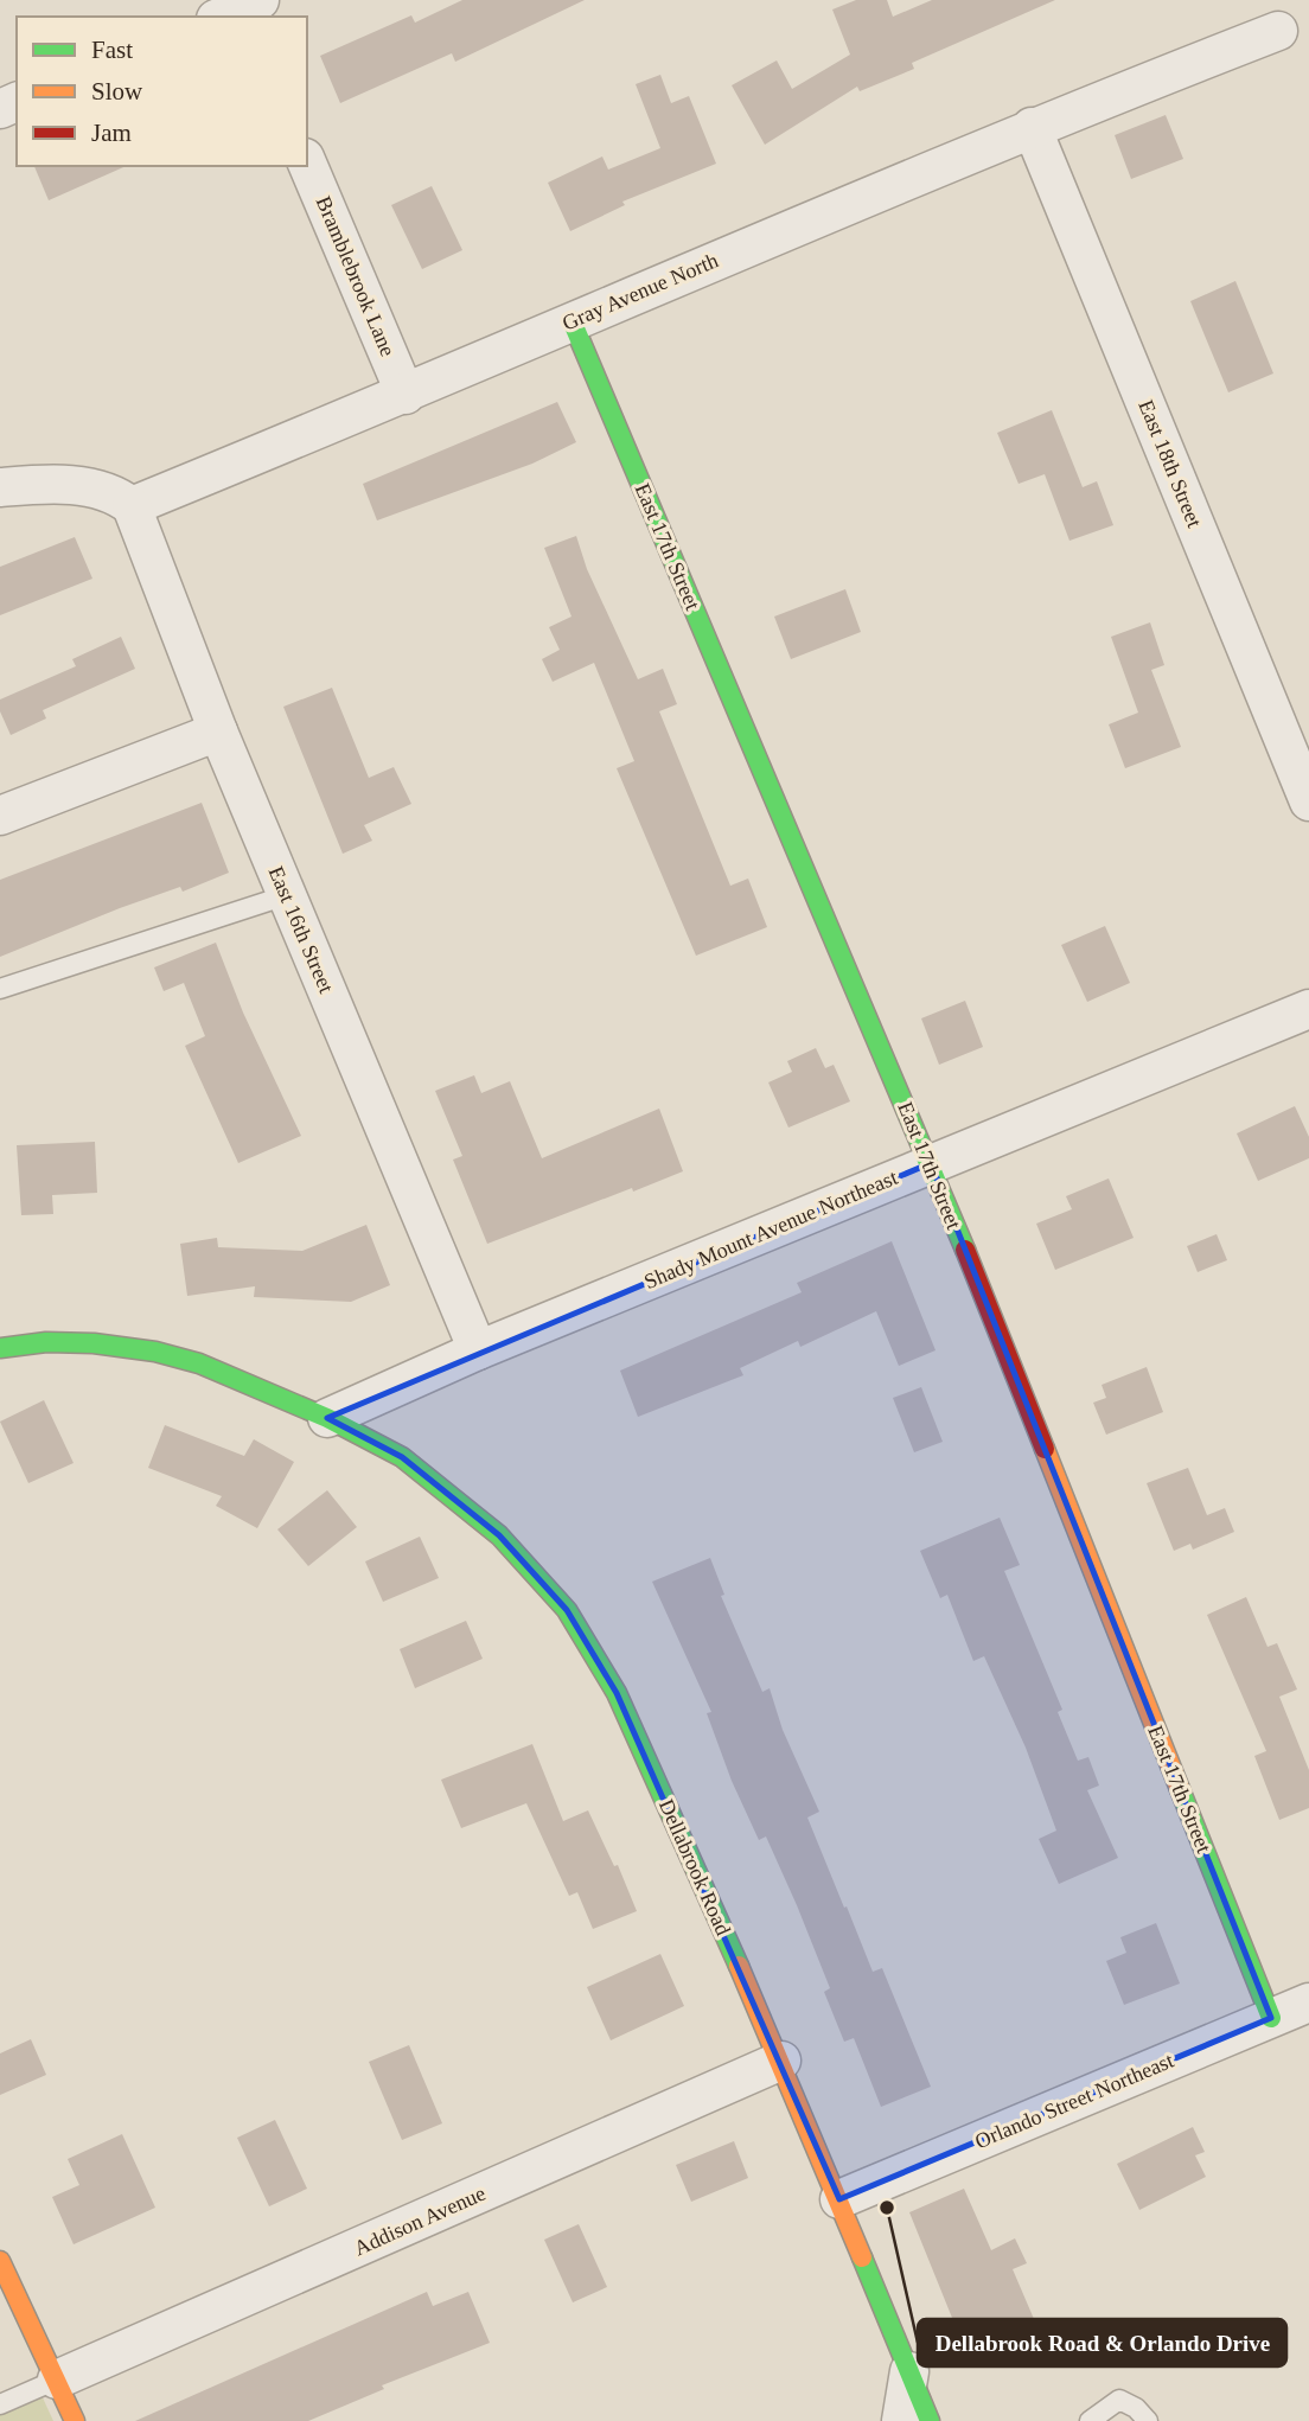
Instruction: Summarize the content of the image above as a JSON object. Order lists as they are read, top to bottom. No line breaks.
{"streets":{"street":["Bramblebrook Lane","Gray Avenue North","East 18th Street","East 17th Street","East 16th Street","Shady Mount Avenue Northeast","Dellabrook Road","Orlando Street Northeast","Addison Avenue"]},"crossings":[["Bramblebrook Lane","Gray Avenue North"],["Gray Avenue North","East 18th Street"],["Gray Avenue North","East 17th Street"],["Gray Avenue North","East 16th Street"],["East 17th Street","Shady Mount Avenue Northeast"],["East 17th Street","Orlando Street Northeast"],["East 16th Street","Shady Mount Avenue Northeast"],["Shady Mount Avenue Northeast","Dellabrook Road"],["Dellabrook Road","Orlando Street Northeast"],["Dellabrook Road","Addison Avenue"]],"places":["Dellabrook Road & Orlando Drive"],"legend":["Fast","Slow","Jam"]}
